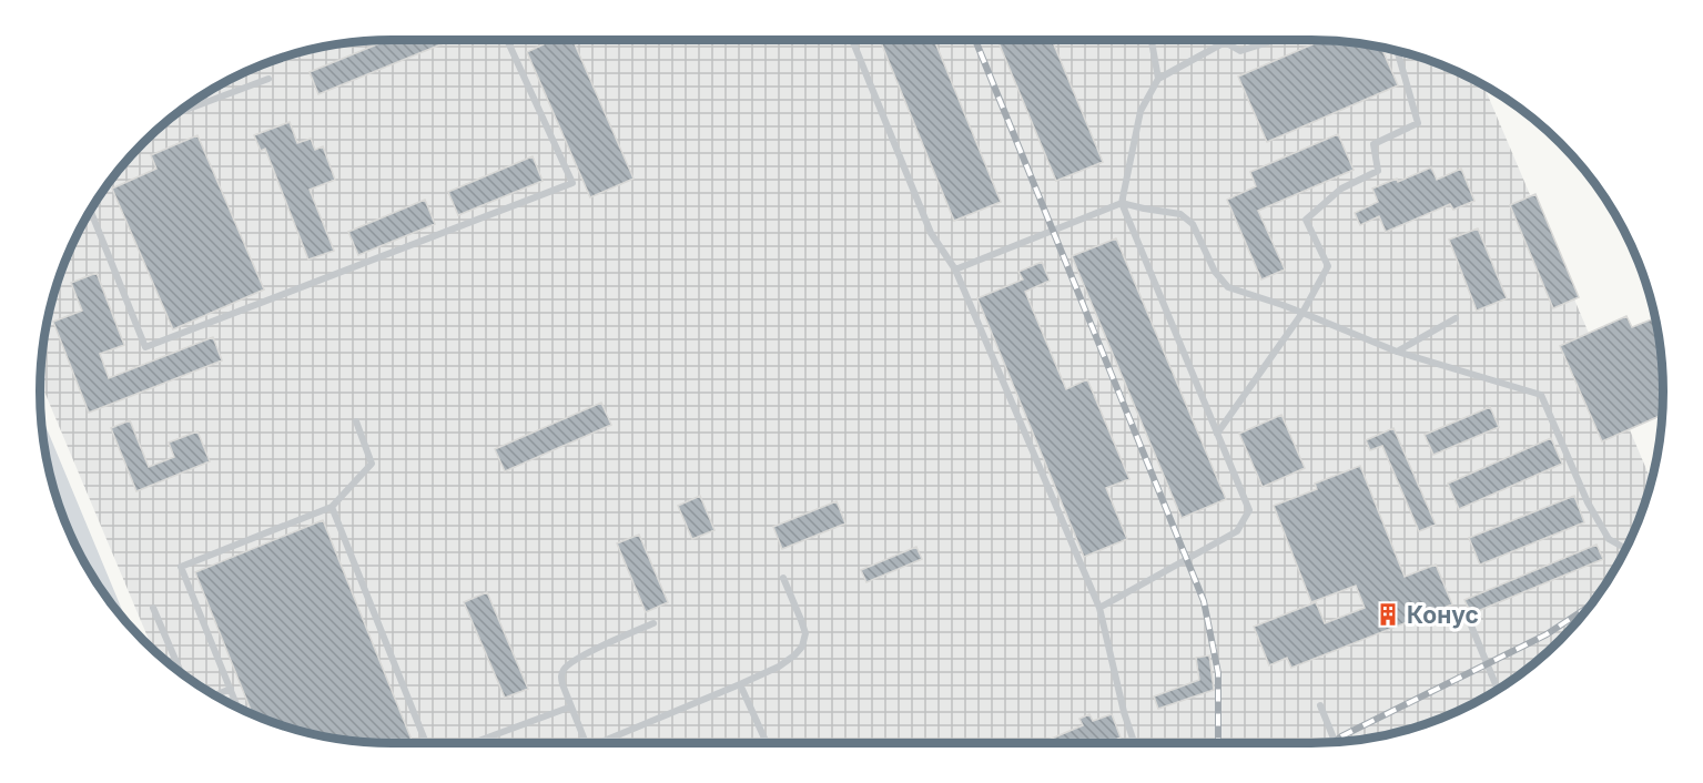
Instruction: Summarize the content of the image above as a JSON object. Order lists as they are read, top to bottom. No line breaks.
{"places":{"building":["Конус"]}}
